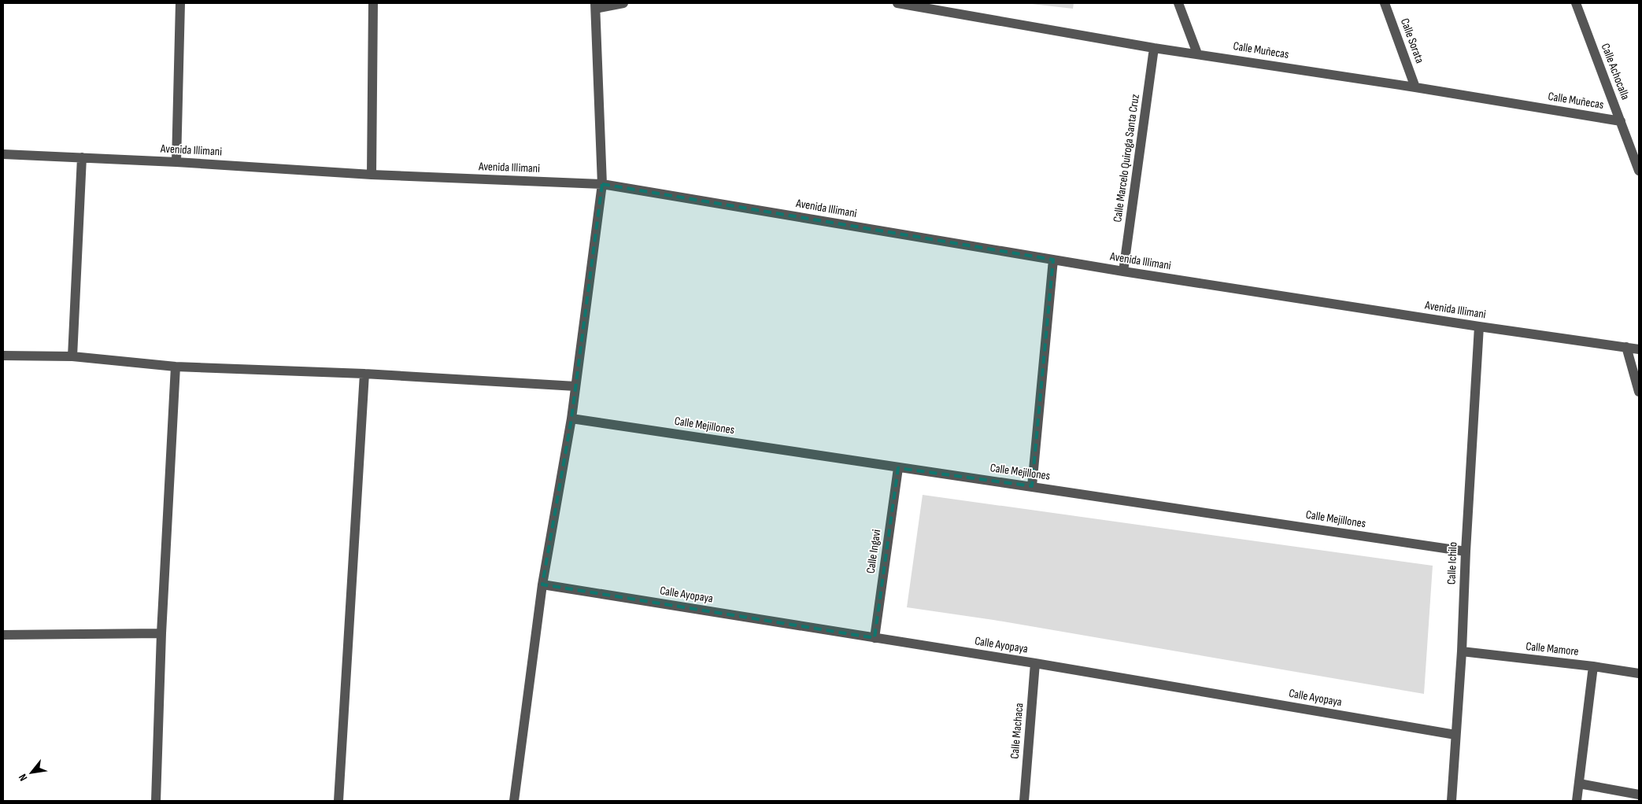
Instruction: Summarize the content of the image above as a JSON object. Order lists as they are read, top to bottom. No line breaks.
{"streets":{"street":["Calle Sorata","Calle Muñecas","Calle Achocalla","Avenida Illimani","Calle Marcelo Quiroga Santa Cruz","Calle Mejillones","Calle Ingavi","Calle Ichilo","Calle Ayopaya","Calle Mamore","Calle Machaca"]},"crossings":[["Calle Sorata","Calle Muñecas"],["Calle Muñecas","Calle Achocalla"],["Calle Muñecas","Calle Marcelo Quiroga Santa Cruz"],["Avenida Illimani","Calle Marcelo Quiroga Santa Cruz"],["Avenida Illimani","Calle Ichilo"],["Calle Mejillones","Calle Ingavi"],["Calle Mejillones","Calle Ichilo"],["Calle Ingavi","Calle Ayopaya"],["Calle Ichilo","Calle Ayopaya"],["Calle Ichilo","Calle Mamore"],["Calle Ayopaya","Calle Machaca"]],"north":"bottom left"}
